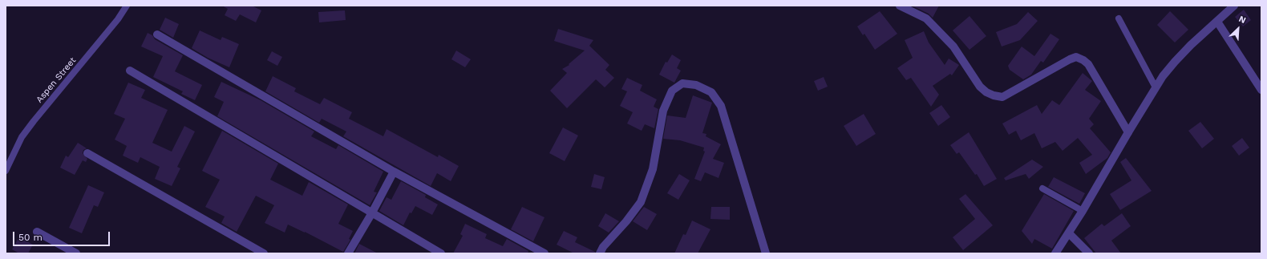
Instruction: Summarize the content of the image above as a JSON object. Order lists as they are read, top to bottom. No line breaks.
{"streets":{"lane":["Aspen Street"]},"scale_bar":"50 m","north":"top right"}
